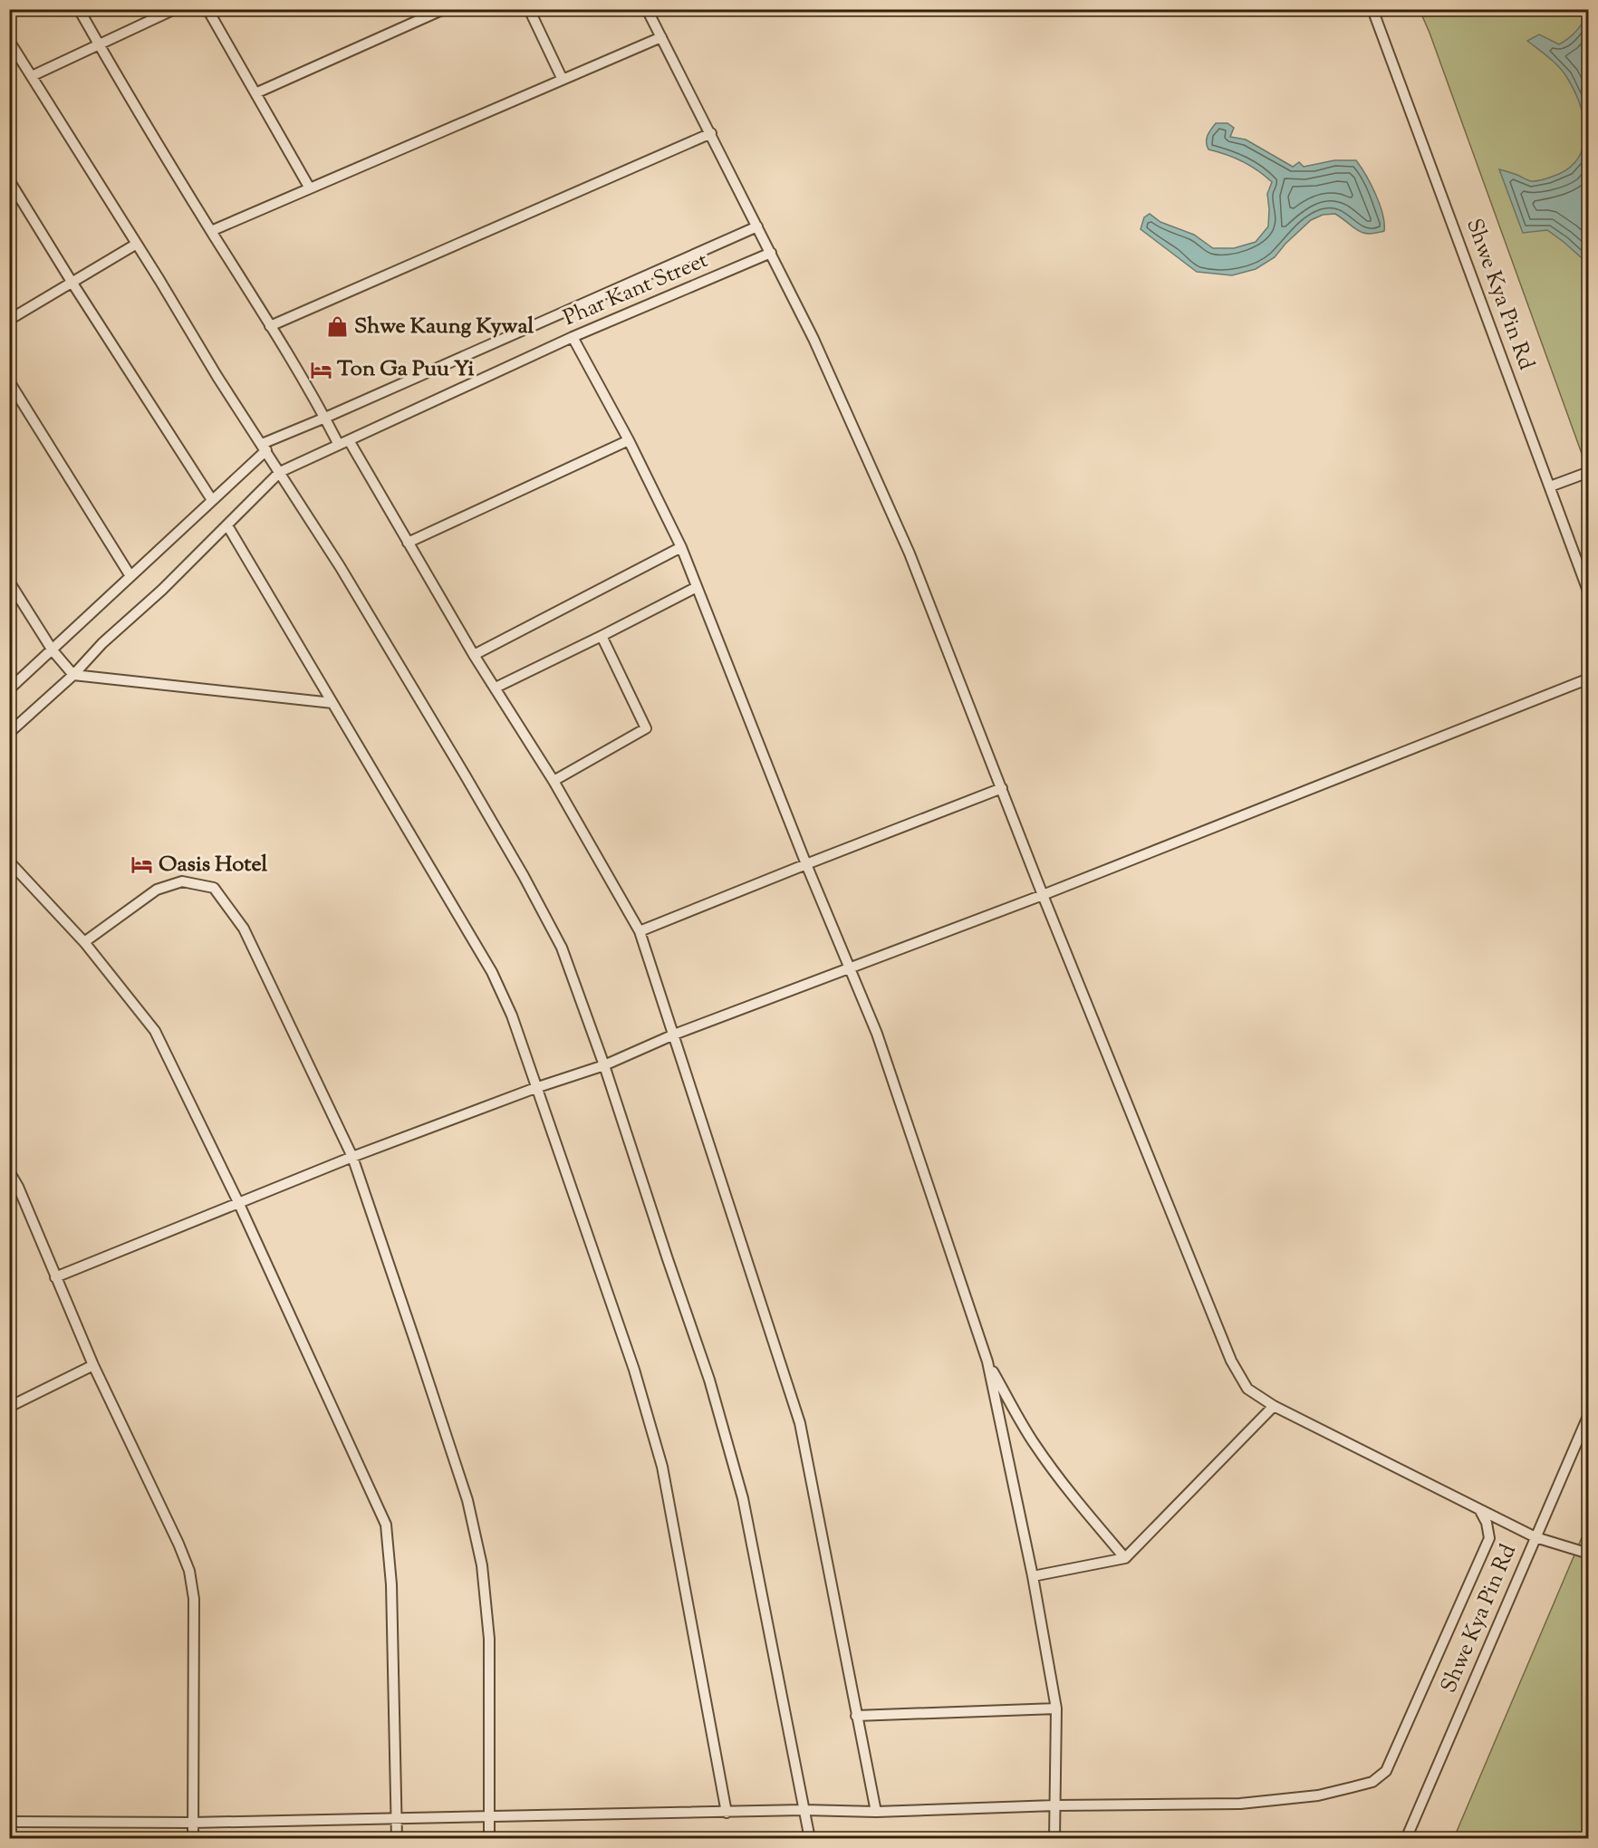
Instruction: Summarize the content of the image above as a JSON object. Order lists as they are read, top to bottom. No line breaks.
{"streets":{"street":["Phar Kant Street","Shwe Kya Pin Rd"]},"places":{"shop":["Shwe Kaung Kywal"],"hotel":["Ton Ga Puu Yi","Oasis Hotel"]}}
